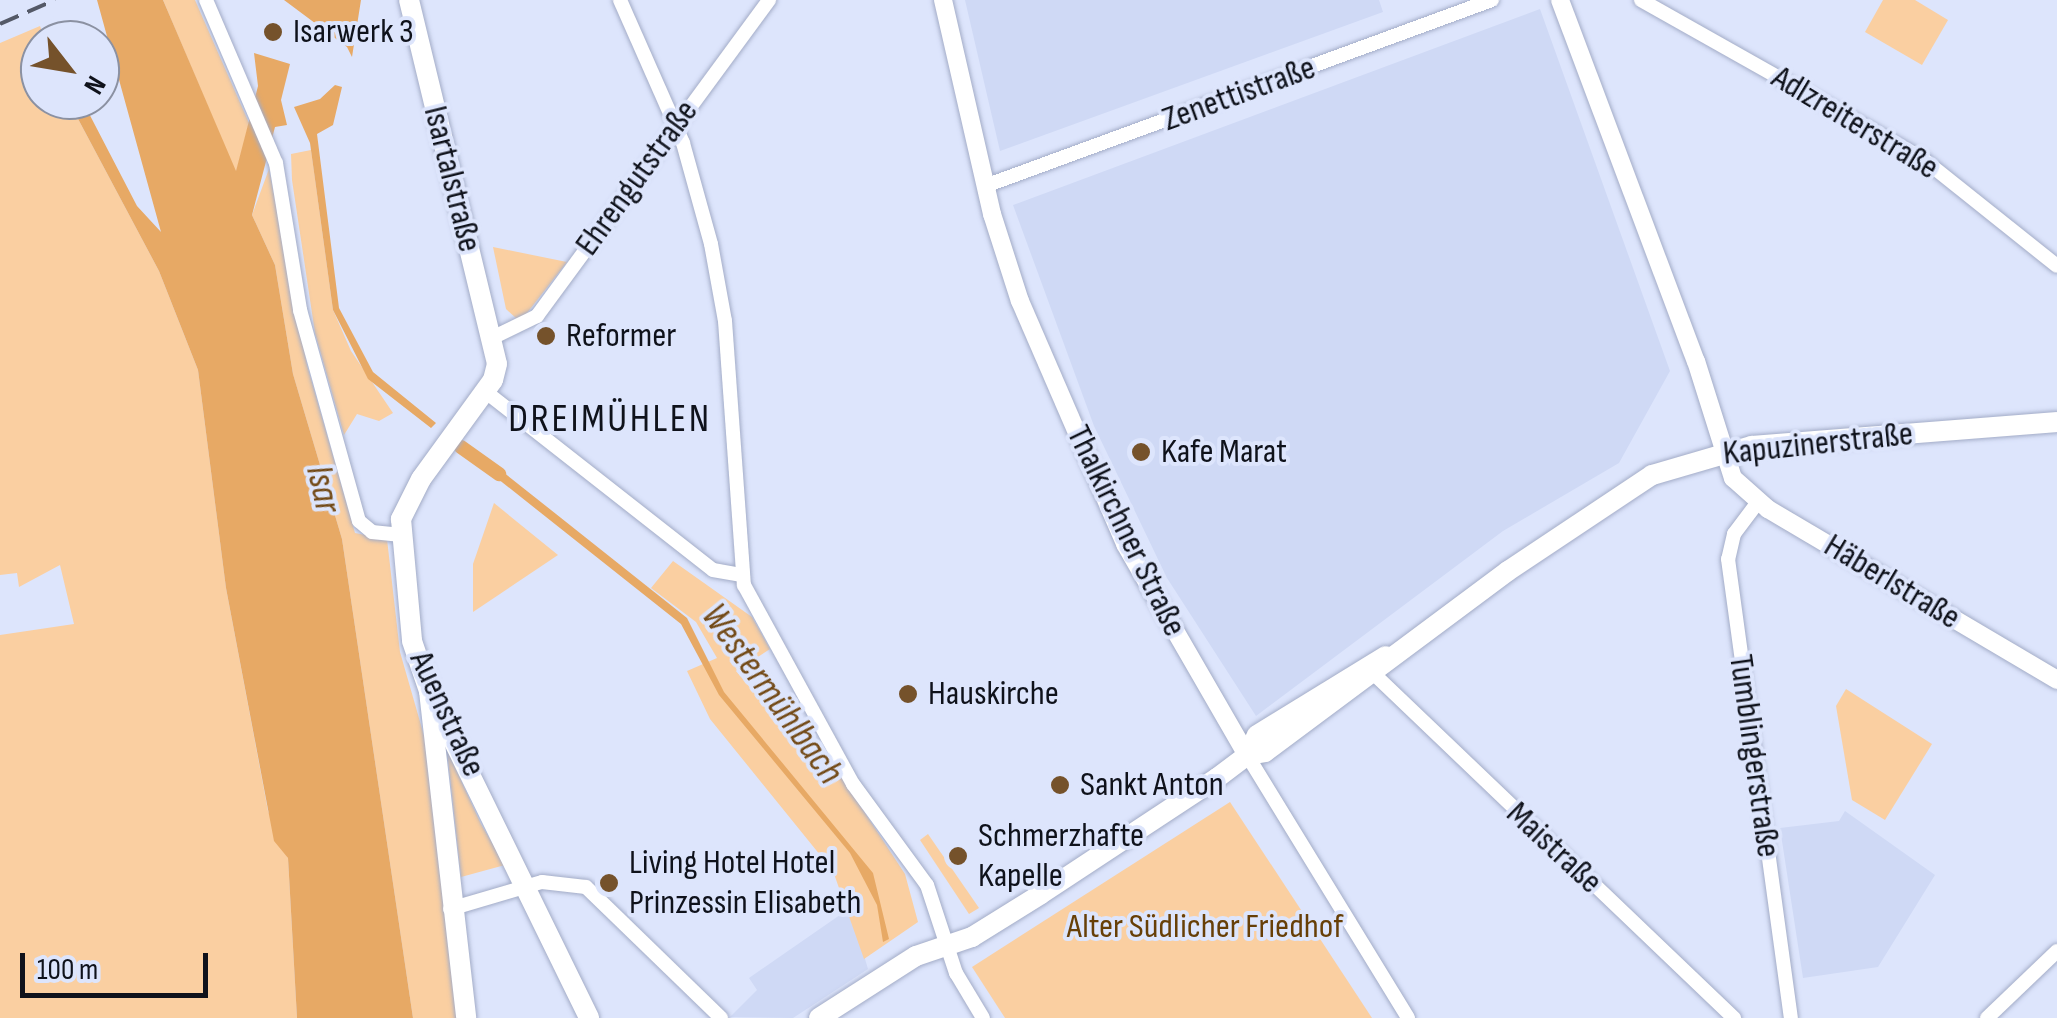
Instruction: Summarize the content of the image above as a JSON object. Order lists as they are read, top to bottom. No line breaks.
{"streets":{"main road":["Isartalstraße","Kapuzinerstraße","Auenstraße"],"street":["Zenettistraße","Adlzreiterstraße","Ehrengutstraße","Thalkirchner Straße","Häberlstraße","Tumblingerstraße","Maistraße"]},"crossings":[["Zenettistraße","Thalkirchner Straße"],["Ehrengutstraße","Isartalstraße"],["Ehrengutstraße","Auenstraße"],["Isartalstraße","Auenstraße"],["Kapuzinerstraße","Thalkirchner Straße"],["Kapuzinerstraße","Häberlstraße"],["Kapuzinerstraße","Maistraße"],["Häberlstraße","Tumblingerstraße"]],"districts":["DREIMÜHLEN"],"water":["Isar","Westermühlbach"],"parks":["Alter Südlicher Friedhof"],"places":["Isarwerk 3","Reformer","Kafe Marat","Hauskirche","Sankt Anton","Schmerzhafte Kapelle","Living Hotel Hotel Prinzessin Elisabeth"],"scale_bar":"100 m","north":"bottom right"}
